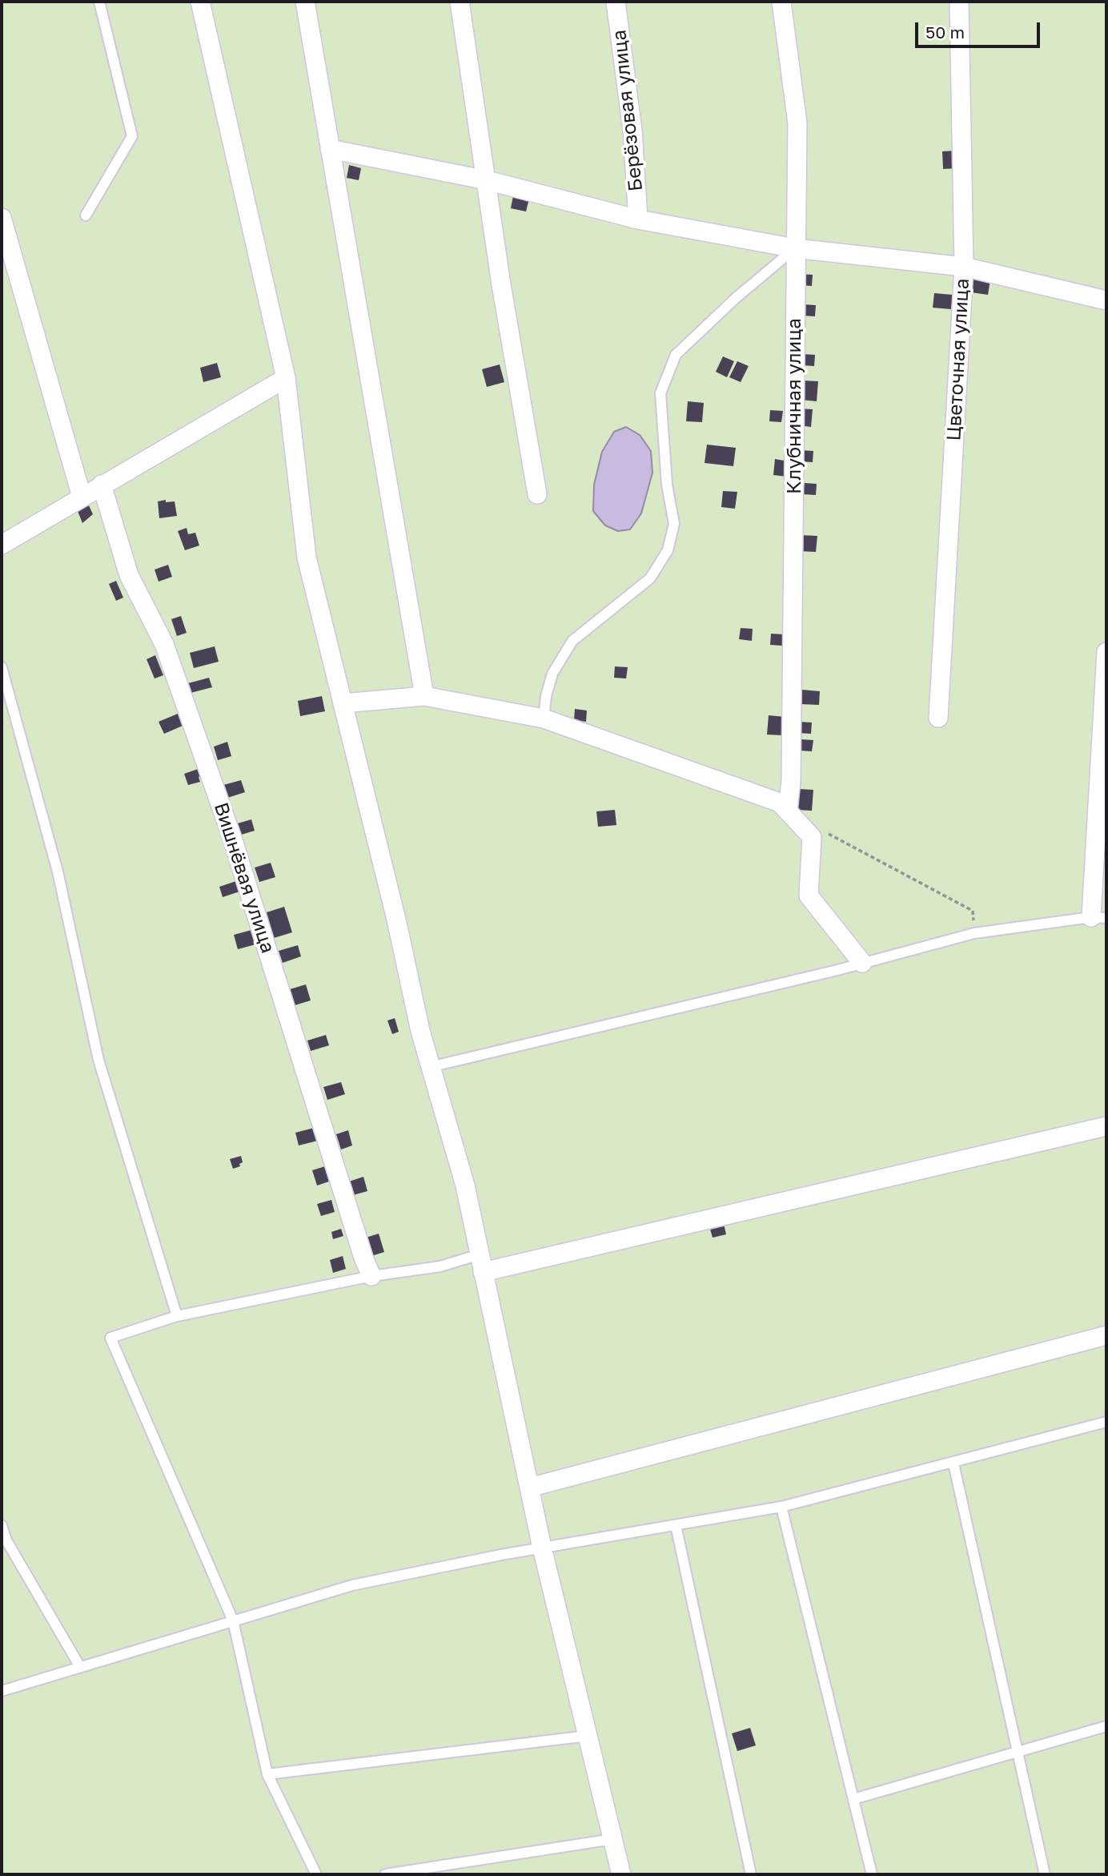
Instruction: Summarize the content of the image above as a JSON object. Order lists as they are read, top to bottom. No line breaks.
{"streets":{"street":["Берёзовая улица","Цветочная улица","Клубничная улица","Вишнёвая улица"]},"scale_bar":"50 m"}
